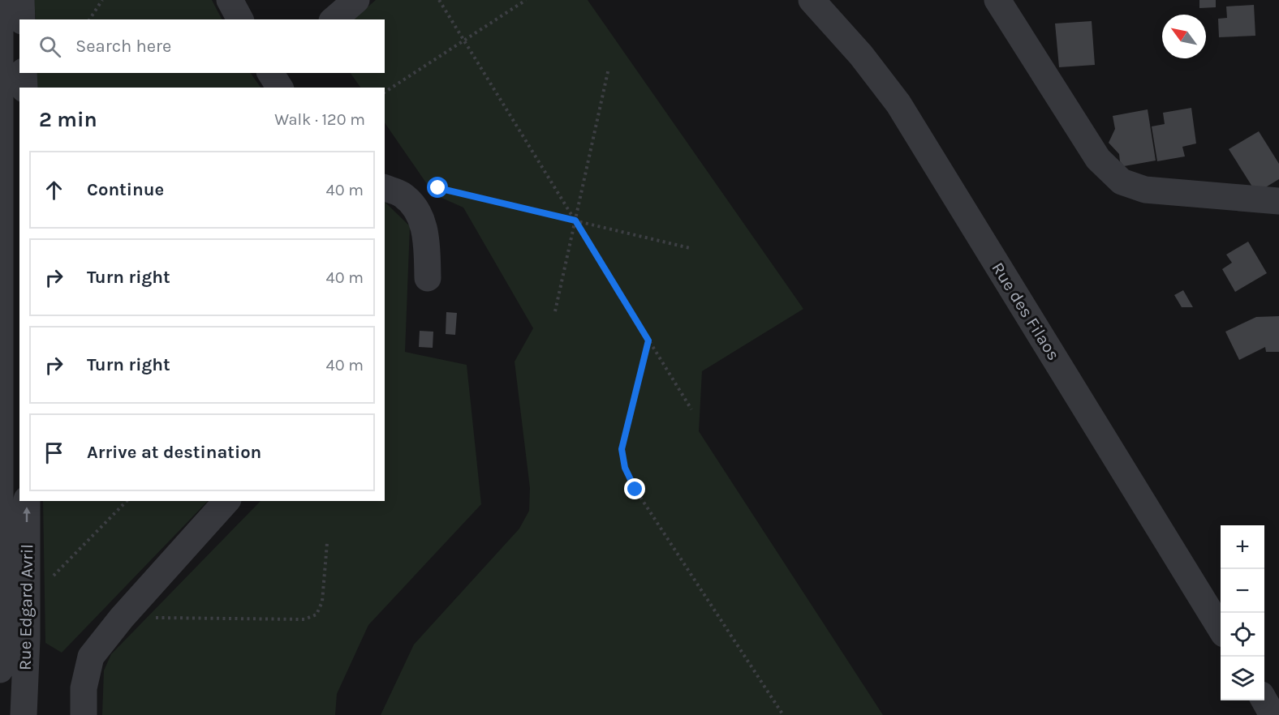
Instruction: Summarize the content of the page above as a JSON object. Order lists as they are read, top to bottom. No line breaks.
{"streets":{"street":["Rue des Filaos","Rue Edgard Avril"]},"north":"top left","page":{"search":"Search here","heading":["2 min","Walk · 120 m"],"list":[["Continue","40 m"],["Turn right","40 m"],["Turn right","40 m"],"Arrive at destination"],"map_buttons":["+","−"]}}
